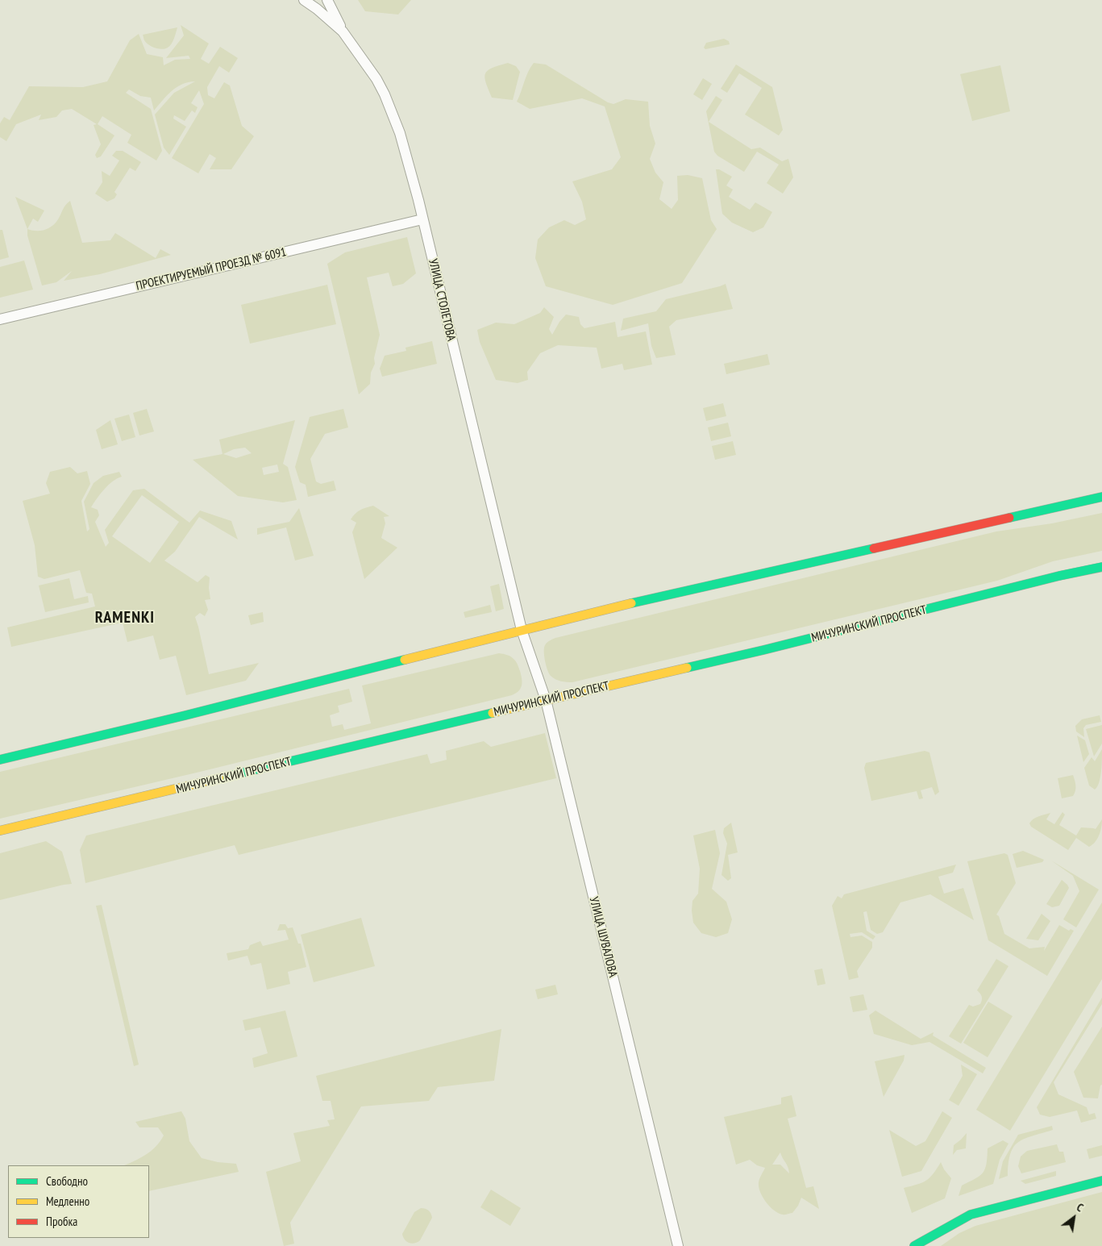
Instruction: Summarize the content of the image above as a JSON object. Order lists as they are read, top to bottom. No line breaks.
{"streets":{"main road":["МИЧУРИНСКИЙ ПРОСПЕКТ"],"street":["ПРОЕКТИРУЕМЫЙ ПРОЕЗД № 6091","УЛИЦА СТОЛЕТОВА","УЛИЦА ШУВАЛОВА"]},"crossings":[["ПРОЕКТИРУЕМЫЙ ПРОЕЗД № 6091","УЛИЦА СТОЛЕТОВА"],["УЛИЦА СТОЛЕТОВА","УЛИЦА ШУВАЛОВА"],["МИЧУРИНСКИЙ ПРОСПЕКТ","УЛИЦА ШУВАЛОВА"]],"districts":["RAMENKI"],"legend":["Свободно","Медленно","Пробка"],"north":"top right"}
